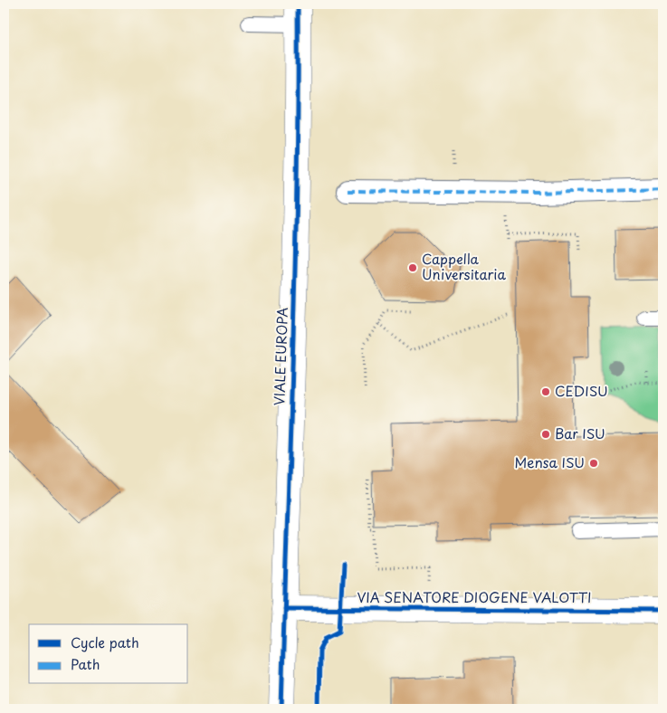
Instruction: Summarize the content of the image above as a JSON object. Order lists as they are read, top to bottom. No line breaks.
{"streets":{"street":["VIALE EUROPA","VIA SENATORE DIOGENE VALOTTI"]},"crossings":[["VIALE EUROPA","VIA SENATORE DIOGENE VALOTTI"]],"places":["Cappella Universitaria","CEDISU","Bar ISU","Mensa ISU"],"legend":["Cycle path","Path"]}
